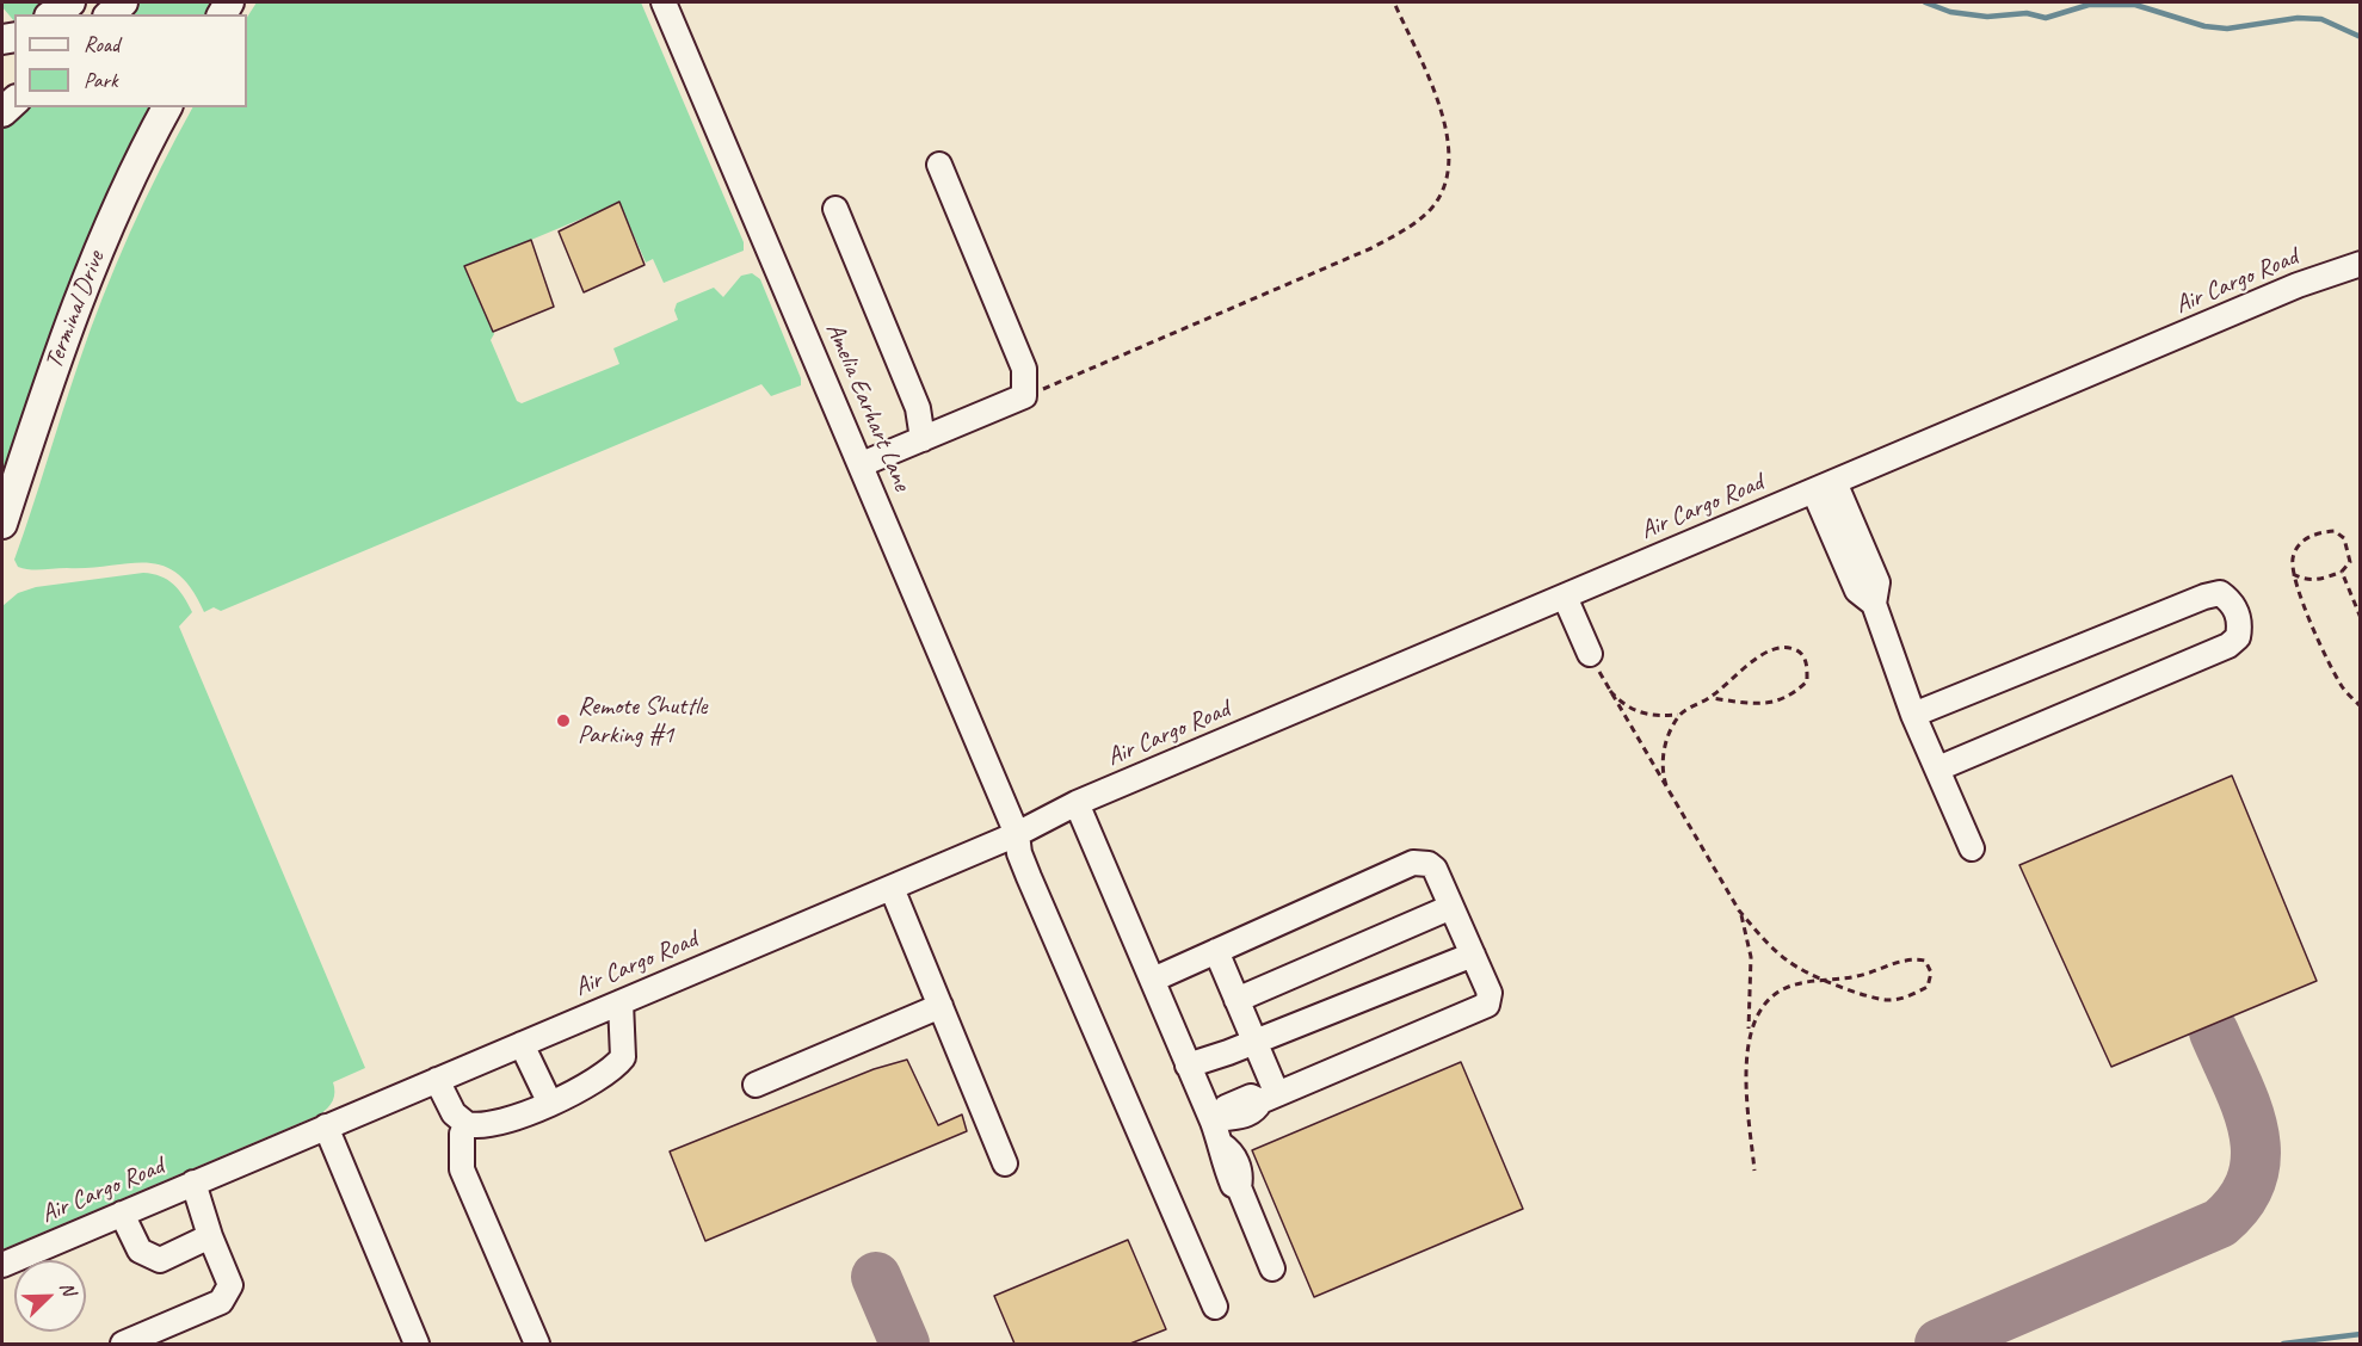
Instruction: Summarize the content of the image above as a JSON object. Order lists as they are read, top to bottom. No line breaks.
{"streets":{"main road":["Terminal Drive"],"street":["Air Cargo Road","Amelia Earhart Lane"]},"crossings":[["Air Cargo Road","Amelia Earhart Lane"]],"places":["Remote Shuttle Parking #1"],"legend":["Road","Park"],"north":"top right"}
